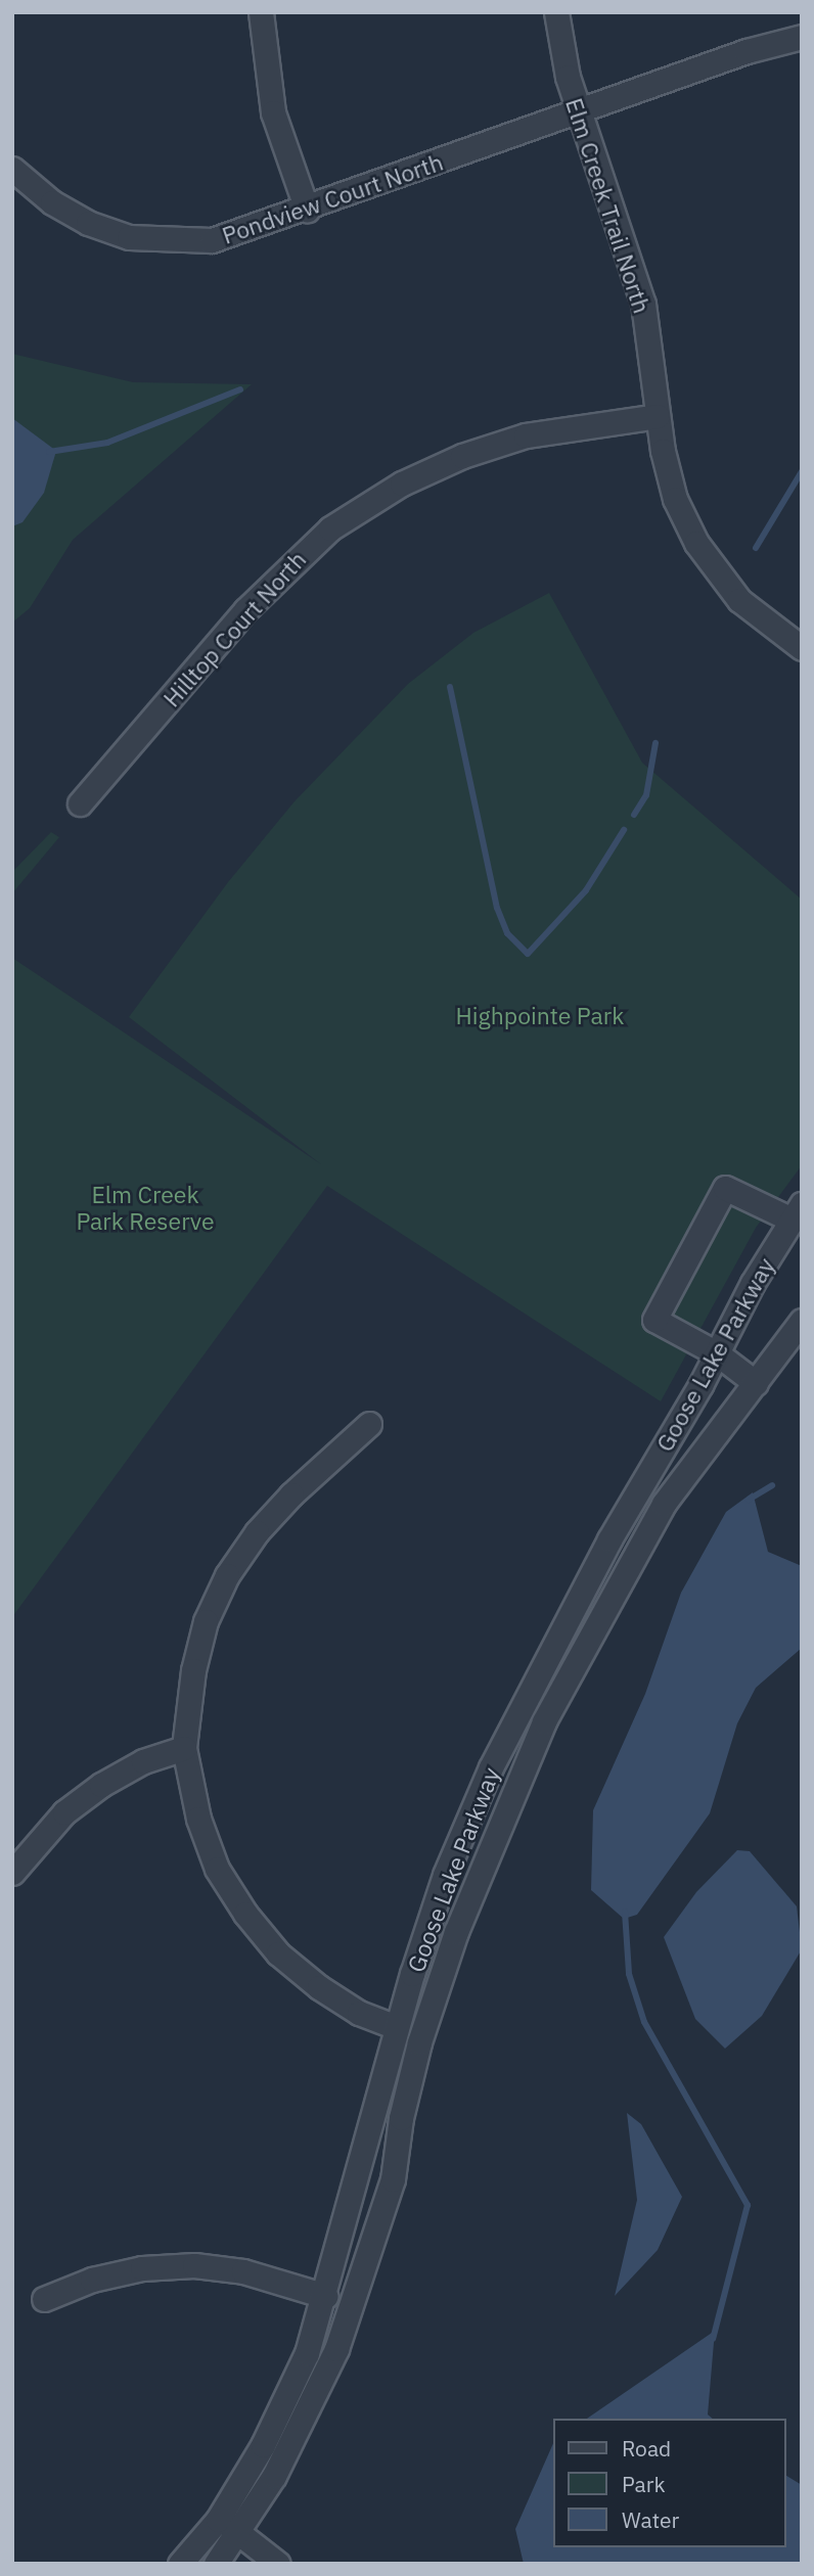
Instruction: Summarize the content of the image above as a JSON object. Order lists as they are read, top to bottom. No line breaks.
{"streets":{"street":["Pondview Court North","Elm Creek Trail North","Hilltop Court North","Goose Lake Parkway"]},"crossings":[["Pondview Court North","Elm Creek Trail North"],["Elm Creek Trail North","Hilltop Court North"]],"parks":["Highpointe Park","Elm Creek Park Reserve"],"legend":["Road","Park","Water"]}
